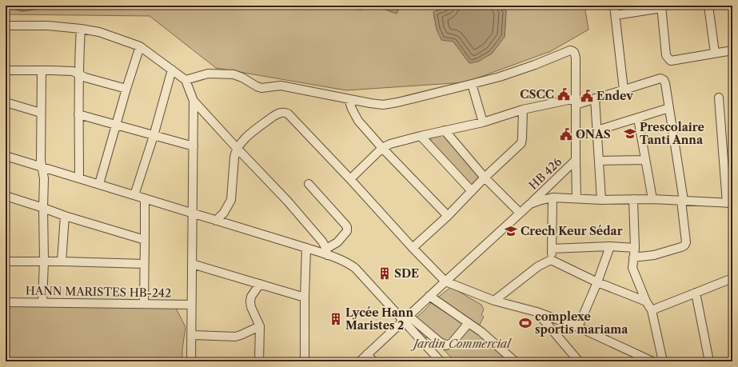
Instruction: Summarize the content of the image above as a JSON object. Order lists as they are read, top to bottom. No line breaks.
{"streets":{"street":["HB 426","HANN MARISTES HB-242"]},"parks":["Jardin Commercial"],"places":{"public building":["CSCC","Endev","ONAS"],"school or university":["Prescolaire Tanti Anna","Crech Keur Sédar"],"building":["SDE","Lycée Hann Maristes 2"],"sports":["complexe sportis mariama"]}}
